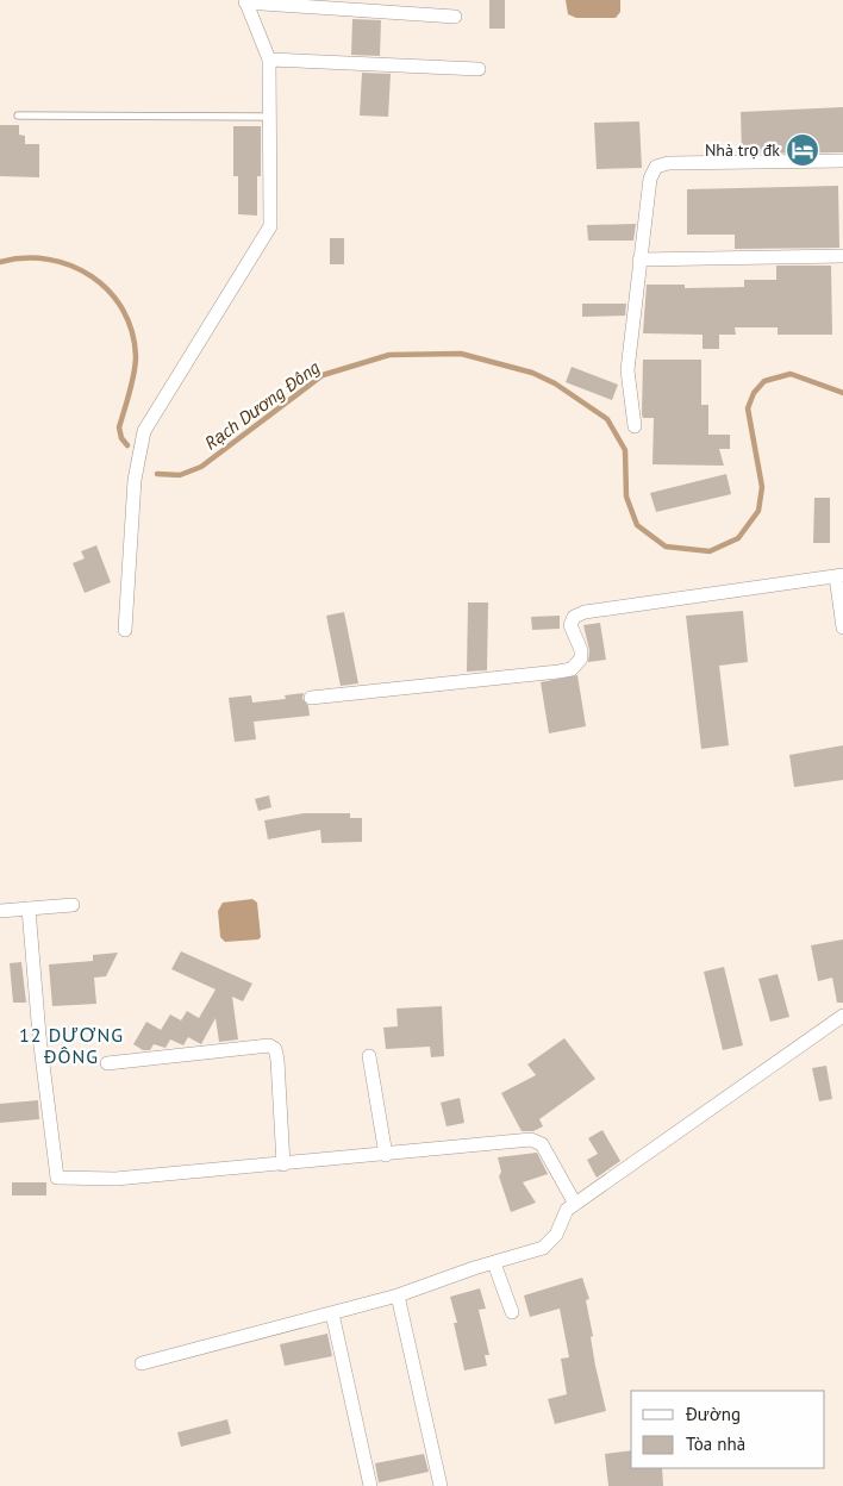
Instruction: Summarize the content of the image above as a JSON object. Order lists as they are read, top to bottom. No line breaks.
{"districts":["12 DƯƠNG ĐÔNG"],"water":["Rạch Dương Đông"],"places":{"hotel":["Nhà trọ đk"]},"legend":["Đường","Tòa nhà"]}
